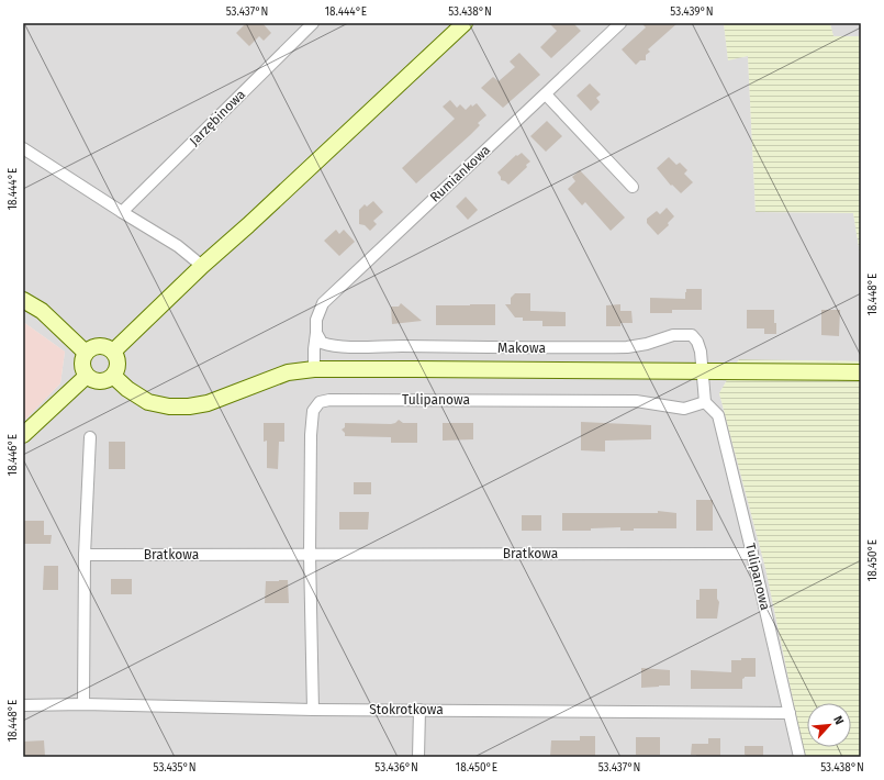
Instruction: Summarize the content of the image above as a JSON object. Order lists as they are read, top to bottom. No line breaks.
{"streets":{"street":["Jarzębinowa","Rumiankowa","Makowa","Tulipanowa","Bratkowa","Stokrotkowa"]},"crossings":[["Rumiankowa","Makowa"],["Tulipanowa","Bratkowa"],["Tulipanowa","Stokrotkowa"]],"north":"top right","coordinates":["53.437°N","18.444°E","53.438°N","53.439°N","18.448°E","18.446°E","18.450°E","53.435°N","53.436°N"]}
